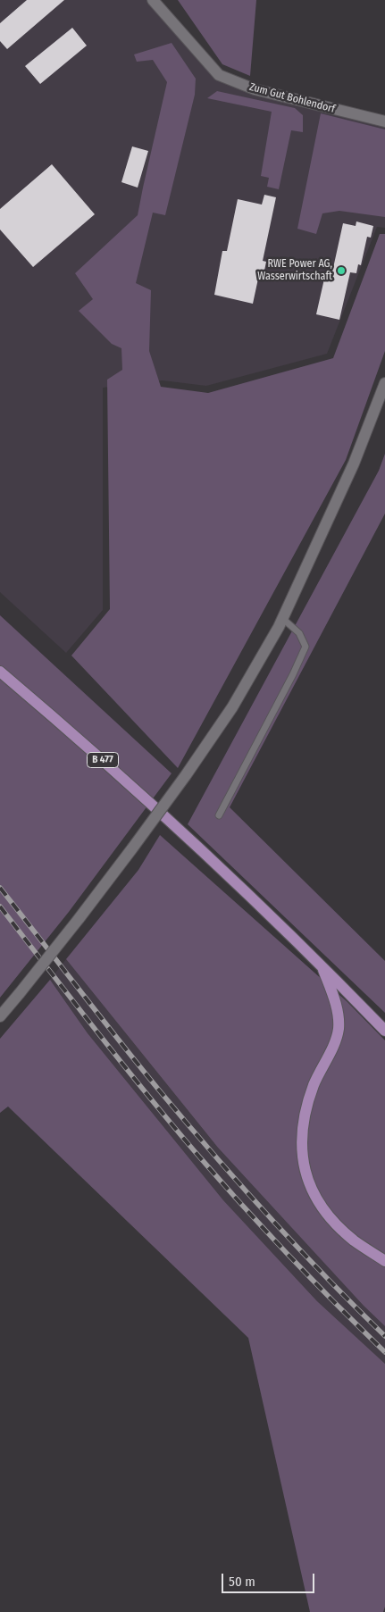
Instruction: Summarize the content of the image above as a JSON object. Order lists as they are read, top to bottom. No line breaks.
{"streets":{"main road":["B 477"],"street":["Zum Gut Bohlendorf"]},"places":["RWE Power AG, Wasserwirtschaft"],"scale_bar":"50 m"}
